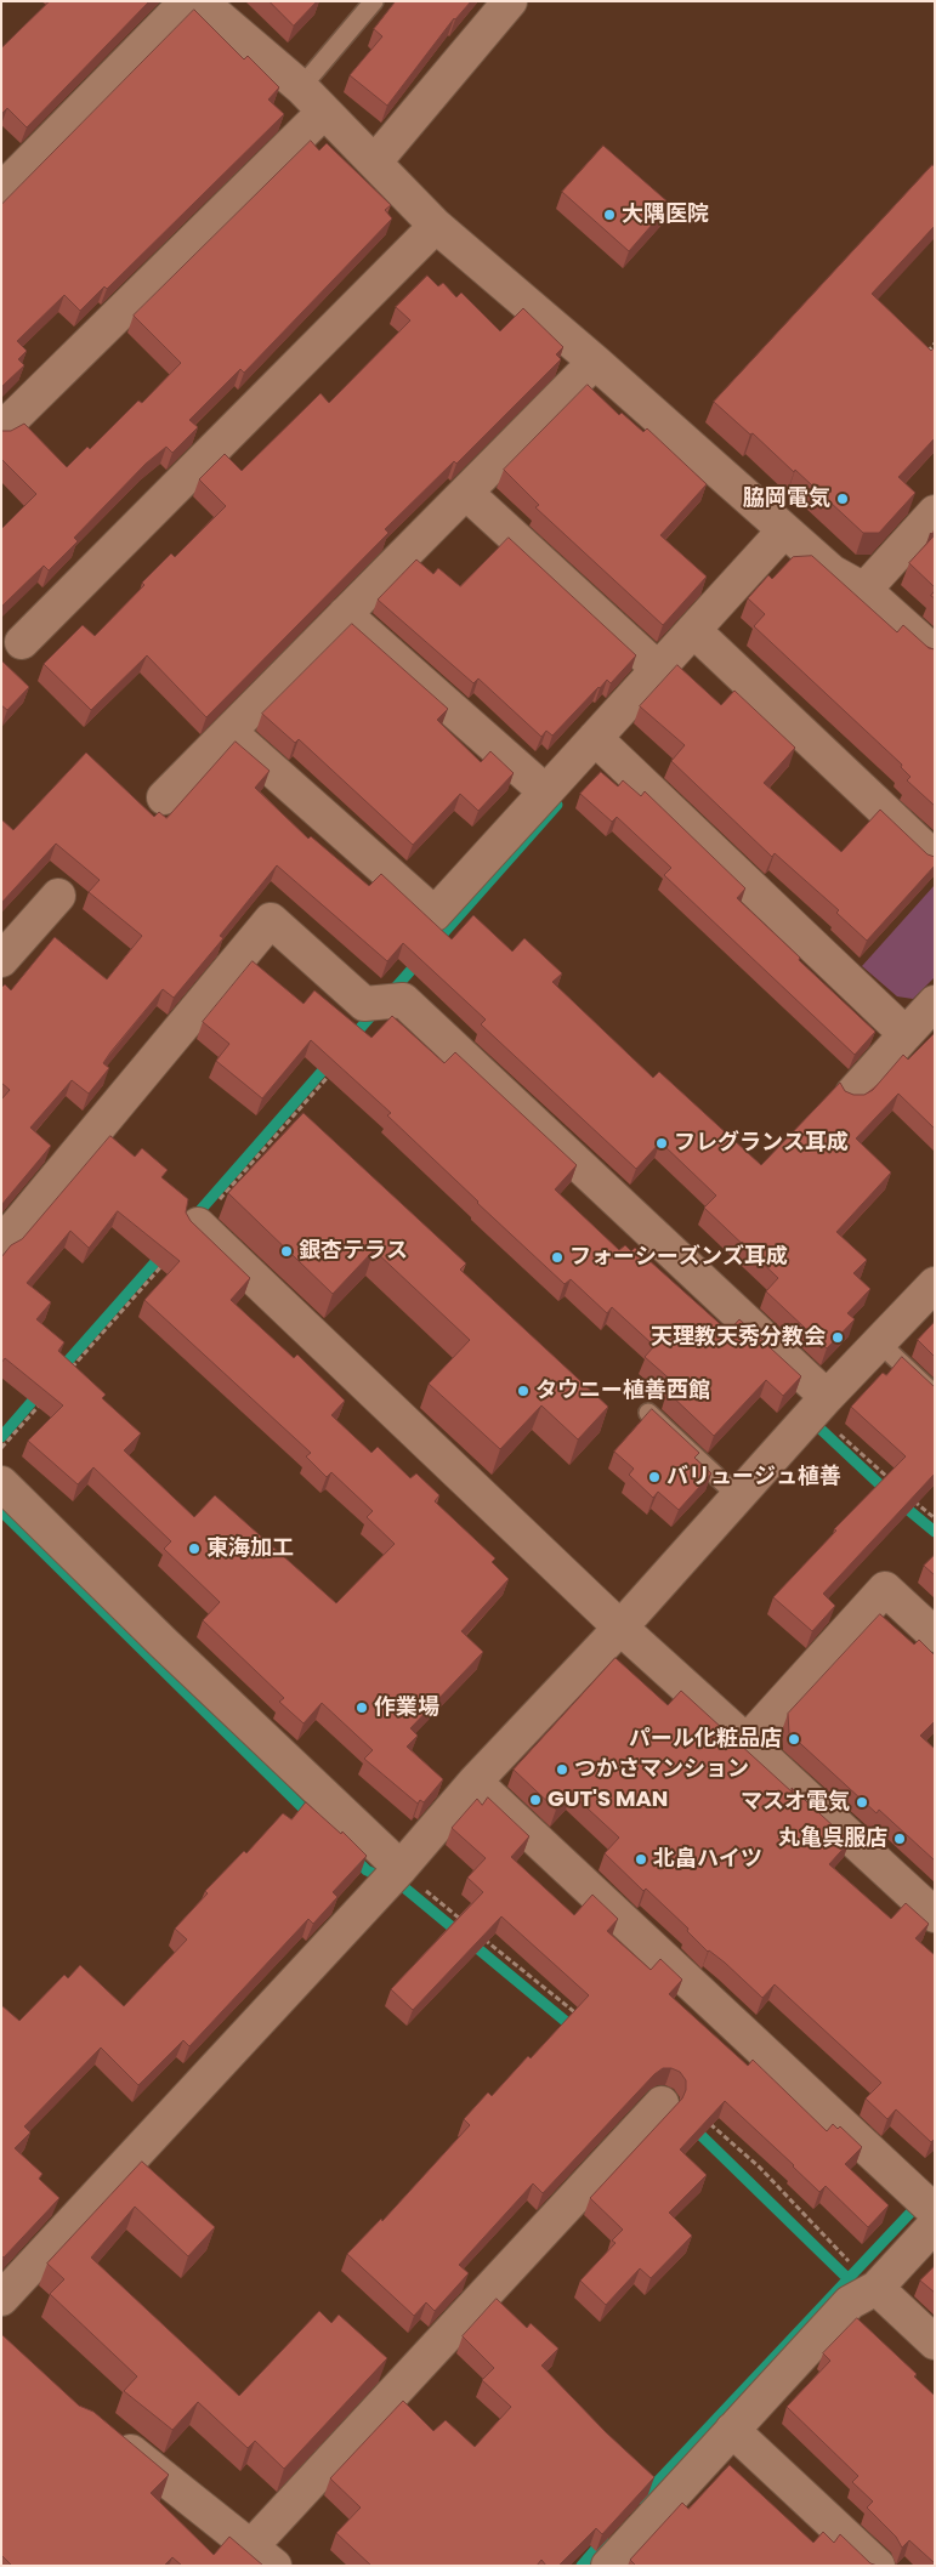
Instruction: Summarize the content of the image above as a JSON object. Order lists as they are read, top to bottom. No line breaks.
{"places":["大隅医院","脇岡電気","フレグランス耳成","銀杏テラス","フォーシーズンズ耳成","天理教天秀分教会","タウニー植善西館","バリュージュ植善","東海加工","作業場","パール化粧品店","つかさマンション","GUT'S MAN","マスオ電気","丸亀呉服店","北畠ハイツ"]}
